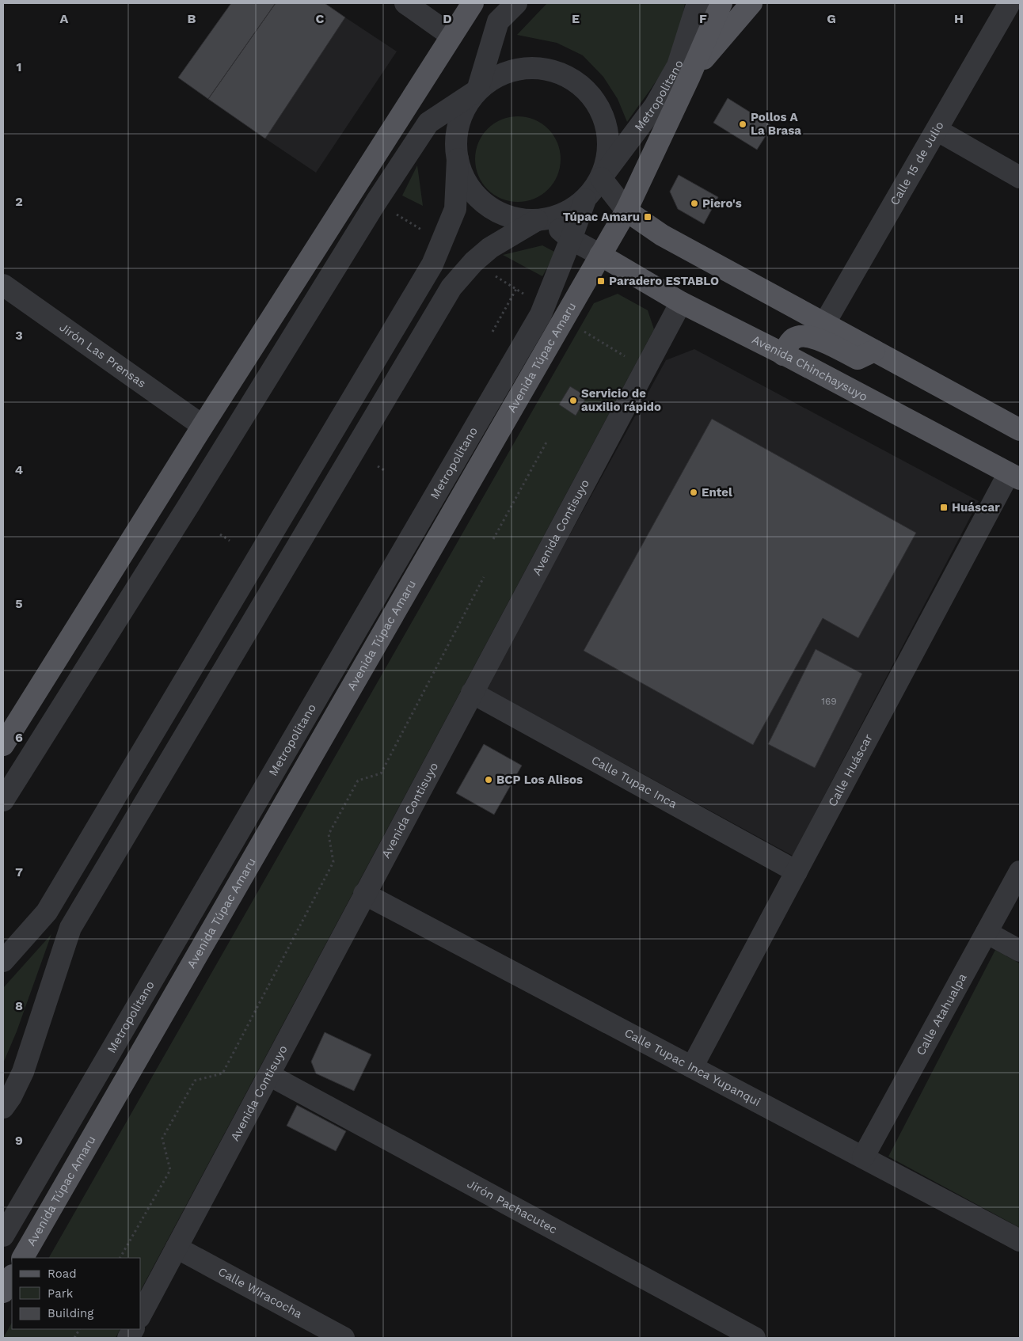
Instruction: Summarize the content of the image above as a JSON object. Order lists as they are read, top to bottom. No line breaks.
{"streets":{"main road":["Avenida Túpac Amaru","Avenida Chinchaysuyo"],"street":["Metropolitano","Calle 15 de Julio","Jirón Las Prensas","Avenida Contisuyo","Calle Huáscar","Calle Tupac Inca","Calle Atahualpa","Calle Tupac Inca Yupanqui","Jirón Pachacutec","Calle Wiracocha"]},"crossings":[["Metropolitano","Avenida Túpac Amaru"],["Avenida Túpac Amaru","Avenida Chinchaysuyo"],["Avenida Chinchaysuyo","Avenida Contisuyo"],["Avenida Chinchaysuyo","Calle Huáscar"],["Avenida Contisuyo","Calle Tupac Inca"],["Avenida Contisuyo","Calle Tupac Inca Yupanqui"],["Avenida Contisuyo","Jirón Pachacutec"],["Avenida Contisuyo","Calle Wiracocha"],["Calle Huáscar","Calle Tupac Inca"],["Calle Huáscar","Calle Tupac Inca Yupanqui"],["Calle Atahualpa","Calle Tupac Inca Yupanqui"]],"places":{"other":["Pollos A La Brasa","Piero's","Servicio de auxilio rápido","Entel","BCP Los Alisos"],"transit":["Túpac Amaru","Paradero ESTABLO","Huáscar"]},"house_numbers":["169"],"legend":["Road","Park","Building"],"grid":{"columns":["A","B","C","D","E","F","G","H"],"rows":["1","2","3","4","5","6","7","8","9"]}}
